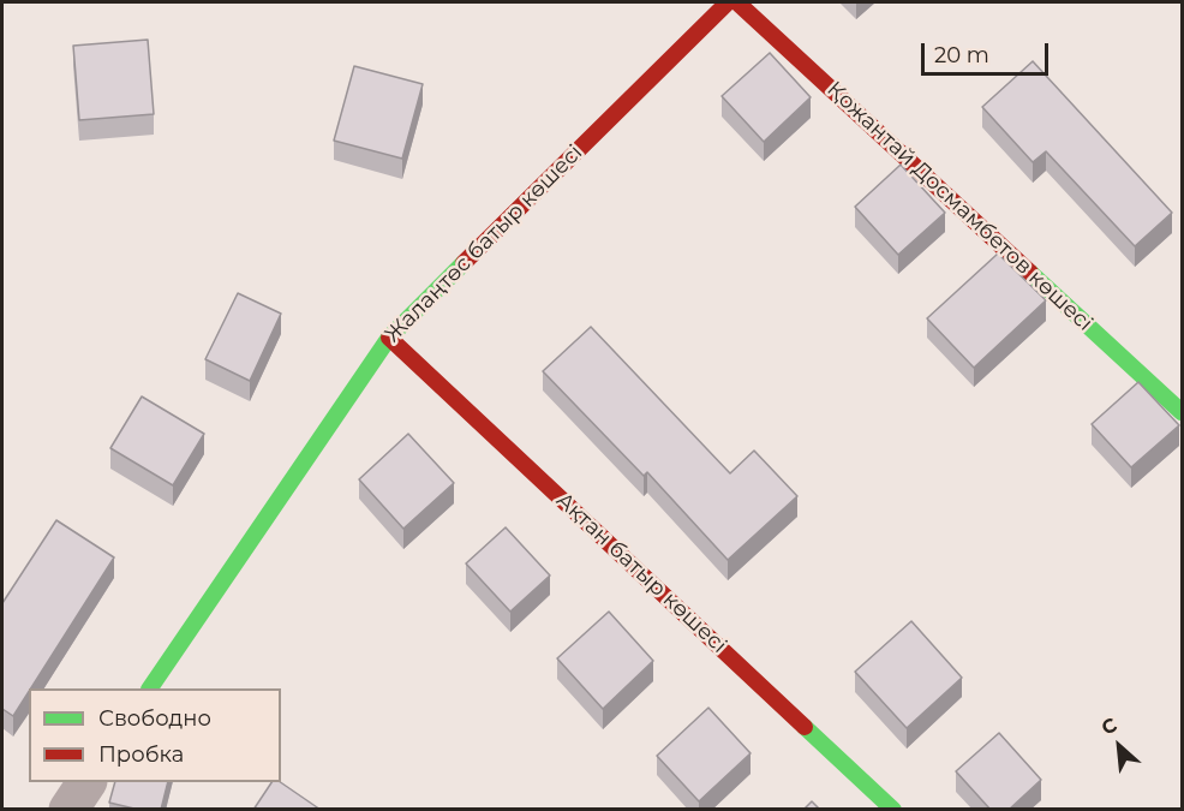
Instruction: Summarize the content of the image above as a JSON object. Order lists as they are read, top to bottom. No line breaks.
{"streets":{"street":["Қожантай Досмамбетов көшесі","Жалаңтөс батыр көшесі","Ақтан батыр көшесі"]},"crossings":[["Жалаңтөс батыр көшесі","Ақтан батыр көшесі"]],"legend":["Свободно","Пробка"],"scale_bar":"20 m","north":"top left"}
